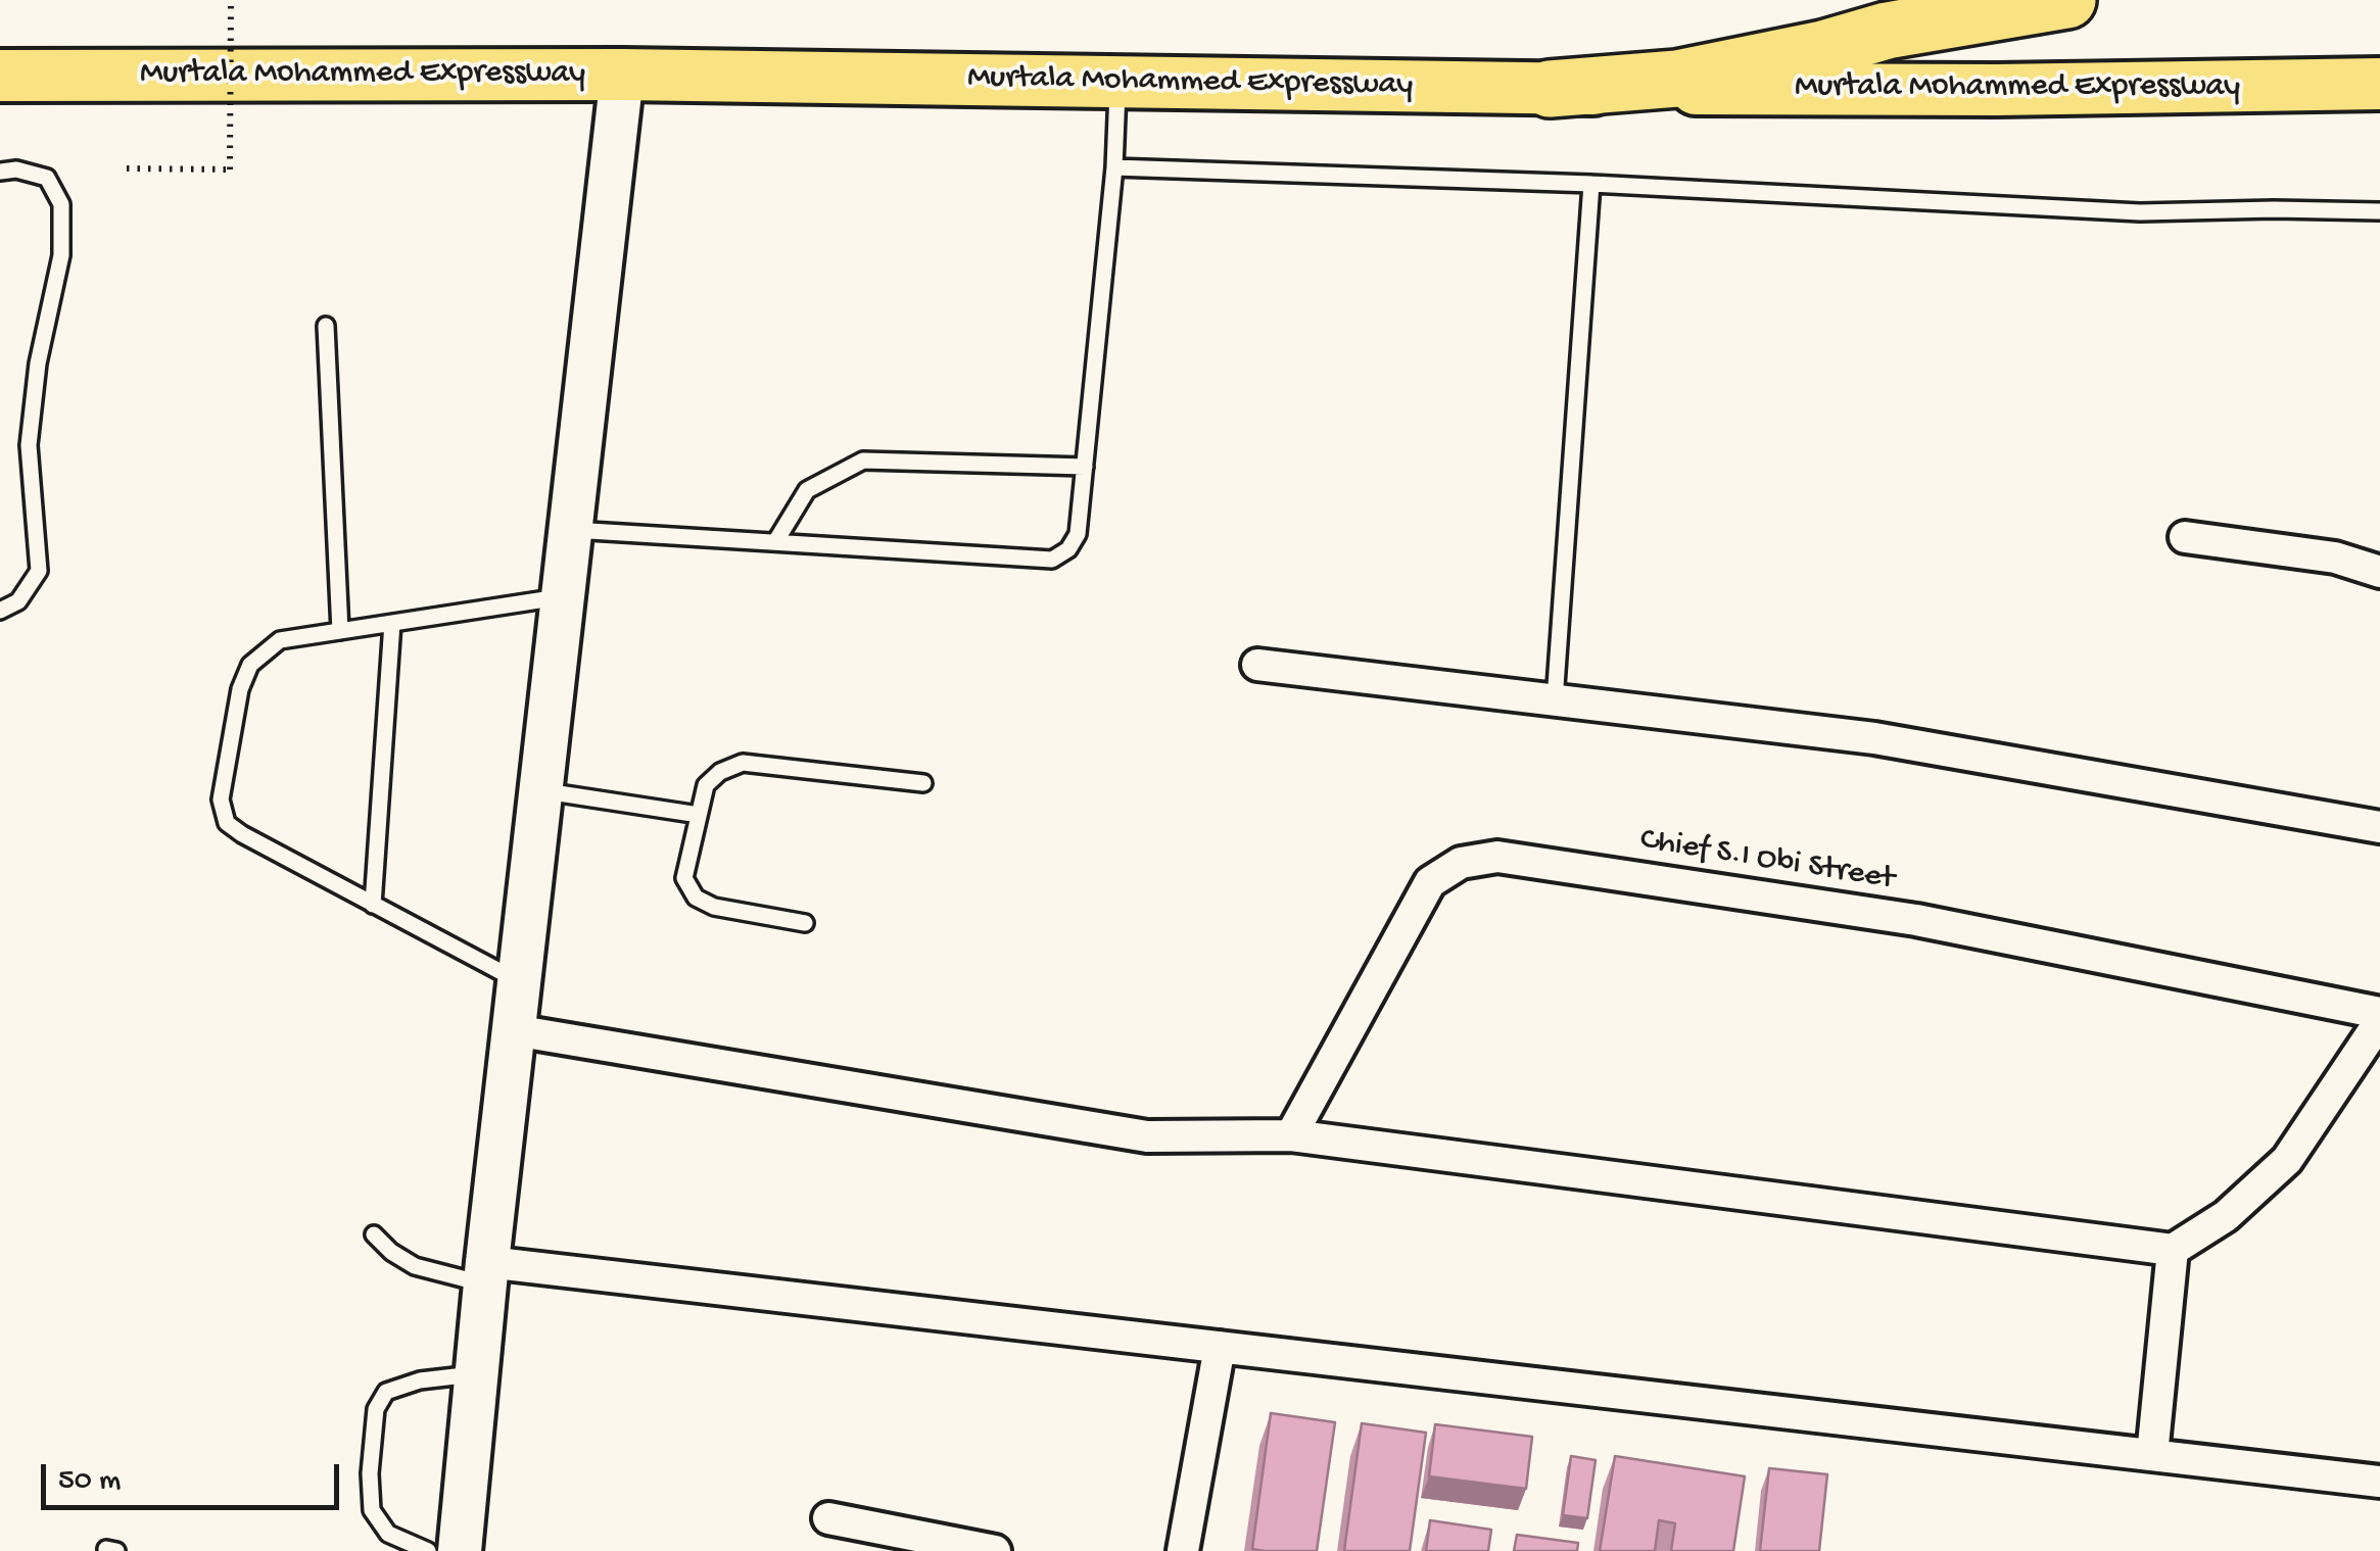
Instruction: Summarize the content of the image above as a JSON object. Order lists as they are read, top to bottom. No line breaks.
{"streets":{"highway":["Murtala Mohammed Expressway"],"street":["Chief S.I Obi Street"]},"scale_bar":"50 m"}
